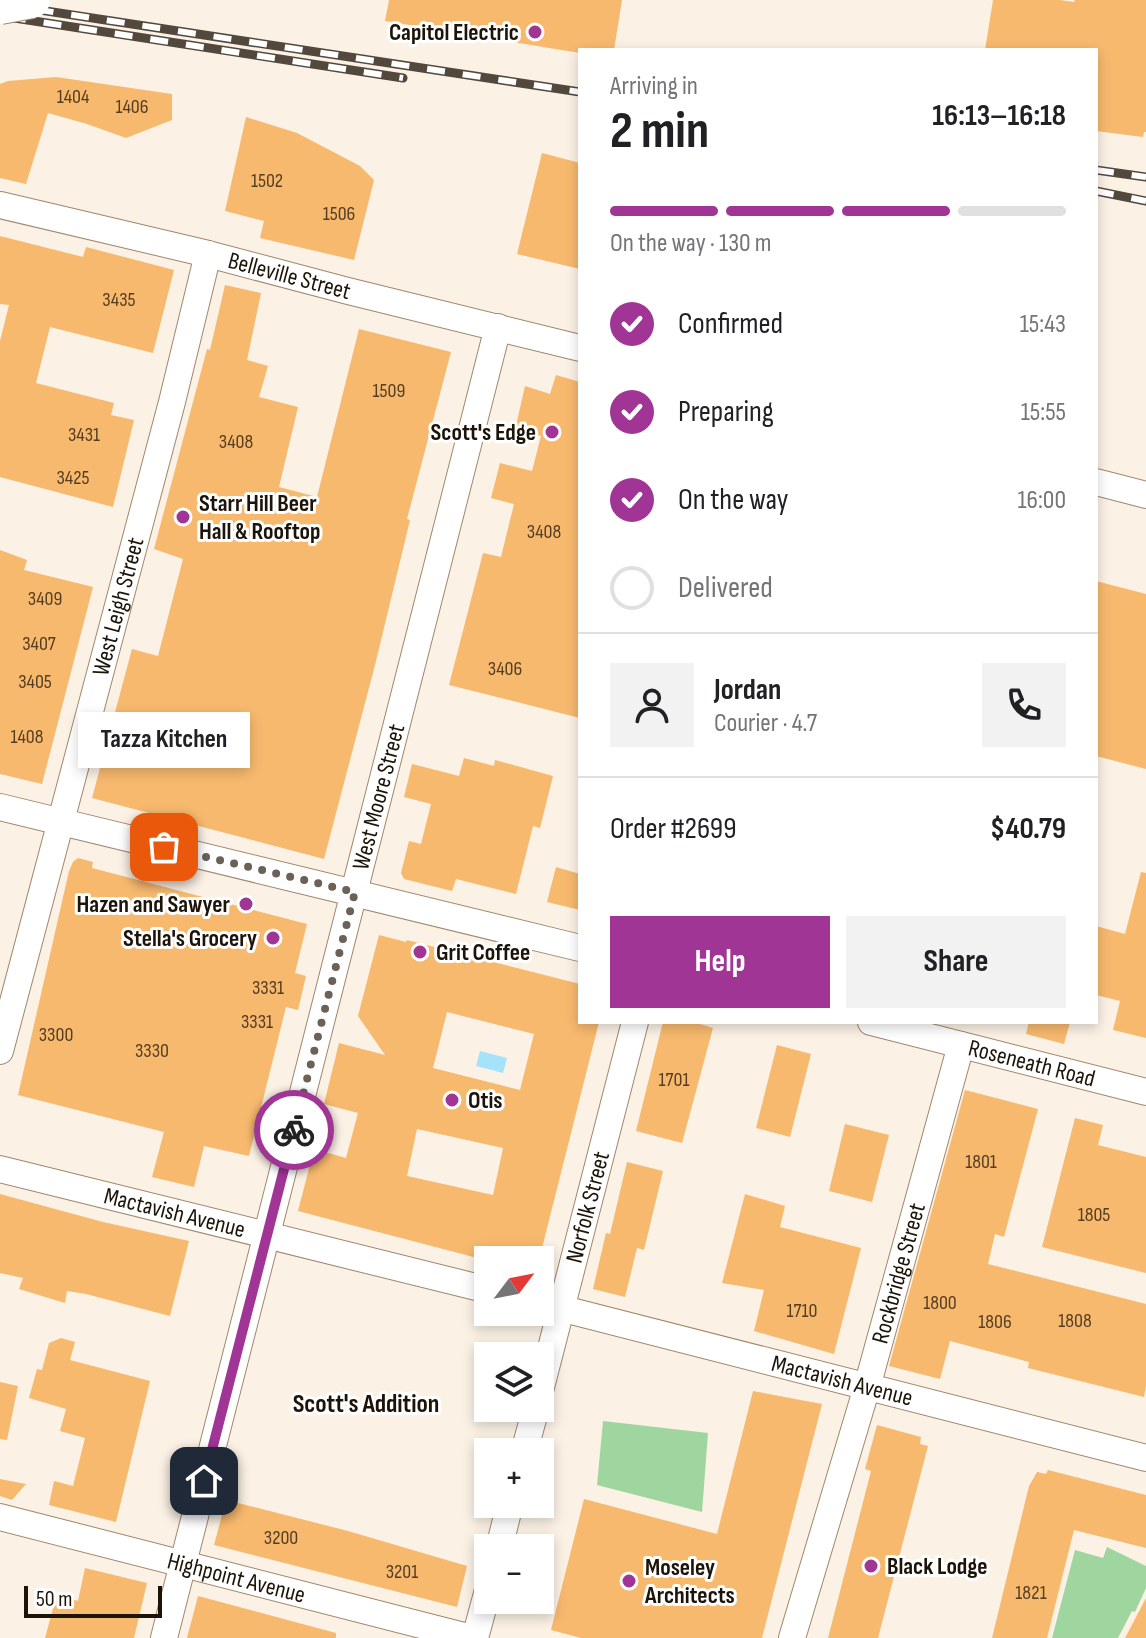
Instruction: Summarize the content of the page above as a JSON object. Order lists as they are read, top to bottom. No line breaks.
{"streets":{"street":["Belleville Street","West Leigh Street","West Moore Street","Roseneath Road","Norfolk Street","Mactavish Avenue","Rockbridge Street","Highpoint Avenue"]},"crossings":[["Belleville Street","West Leigh Street"],["Belleville Street","West Moore Street"],["West Moore Street","Mactavish Avenue"],["West Moore Street","Highpoint Avenue"],["Roseneath Road","Rockbridge Street"],["Mactavish Avenue","Rockbridge Street"]],"districts":["Scott's Addition"],"places":["Capitol Electric","Scott's Edge","Starr Hill Beer Hall & Rooftop","Tazza Kitchen","Hazen and Sawyer","Stella's Grocery","Grit Coffee","Otis","Black Lodge","Moseley Architects"],"house_numbers":["1404","1406","1502","1506","3435","1509","3431","3408","3425","3408","3409","3407","3406","3405","1408","3331","3331","3300","3330","1701","1801","1805","1800","1710","1808","1806","3200","3201","1821"],"scale_bar":"50 m","north":"top right","page":{"heading":["2 min","Arriving in","16:13–16:18"],"panel":["Jordan","Courier · 4.7","Order #2699","$40.79"],"bar":"On the way · 130 m","list":[["Confirmed","15:43"],["Preparing","15:55"],["On the way","16:00"],"Delivered"],"bubble":"Tazza Kitchen","buttons":["Help","Share"],"map_buttons":["+","−"],"scale":"50 m"}}
